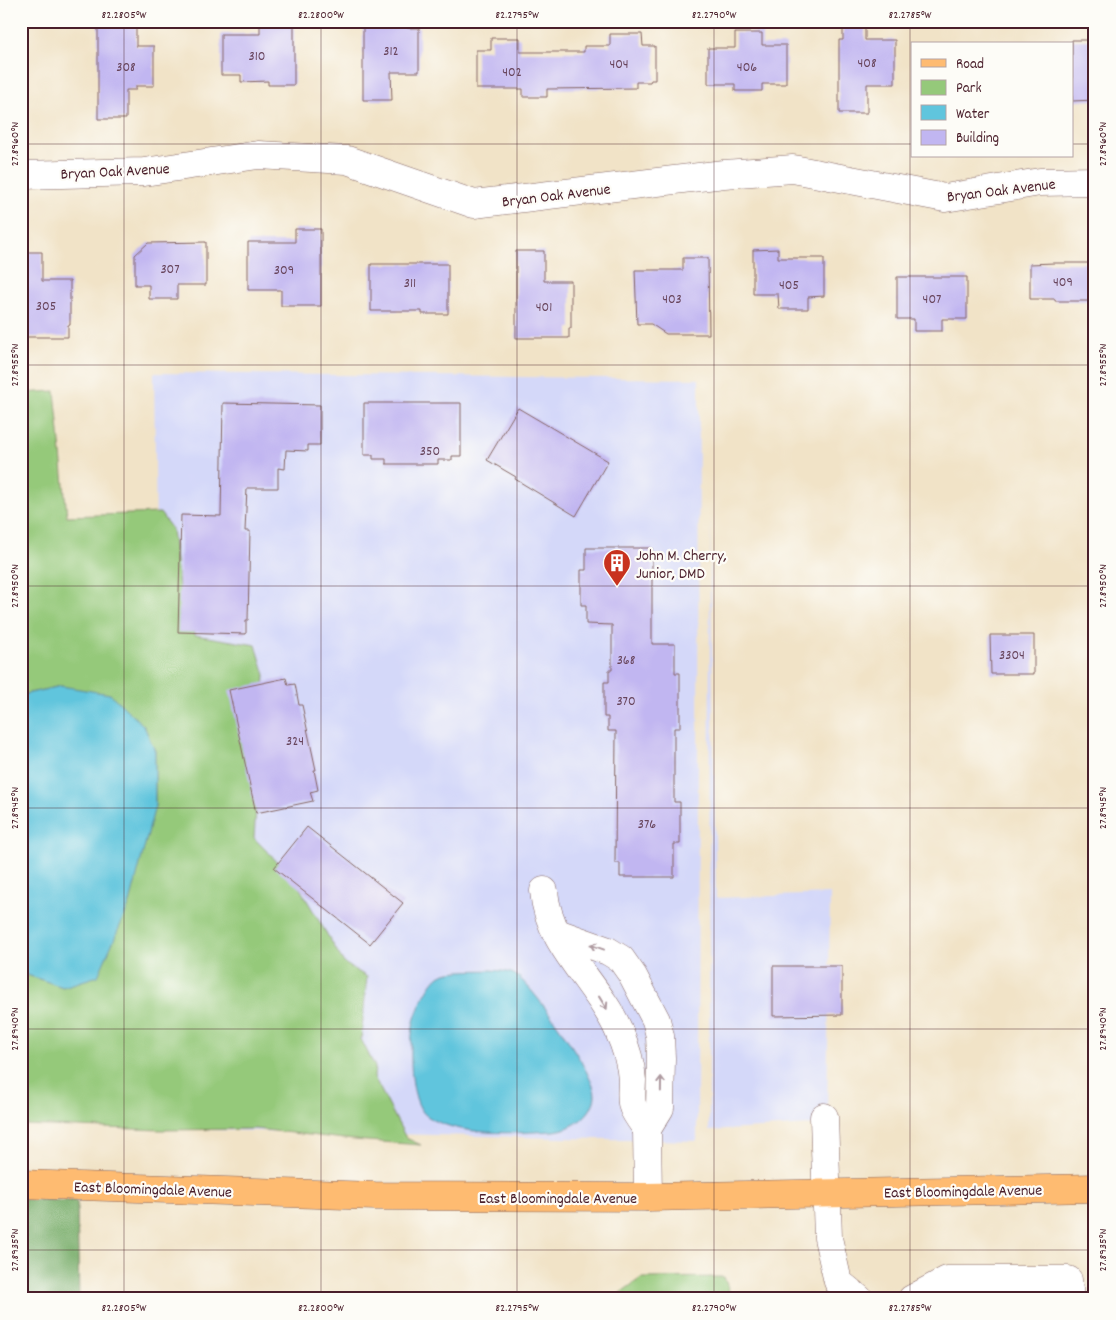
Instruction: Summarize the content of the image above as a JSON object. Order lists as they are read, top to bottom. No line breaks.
{"streets":{"main road":["East Bloomingdale Avenue"],"street":["Bryan Oak Avenue"]},"places":{"building":["John M. Cherry, Junior, DMD"]},"house_numbers":["312","310","408","404","308","406","402","307","309","409","311","405","403","407","305","401","350","3304","368","370","324","376"],"legend":["Road","Park","Water","Building"],"coordinates":["82.2805°W","82.2800°W","82.2795°W","82.2790°W","82.2785°W","27.8960°N","27.8955°N","27.8950°N","27.8945°N","27.8940°N","27.8935°N"]}
